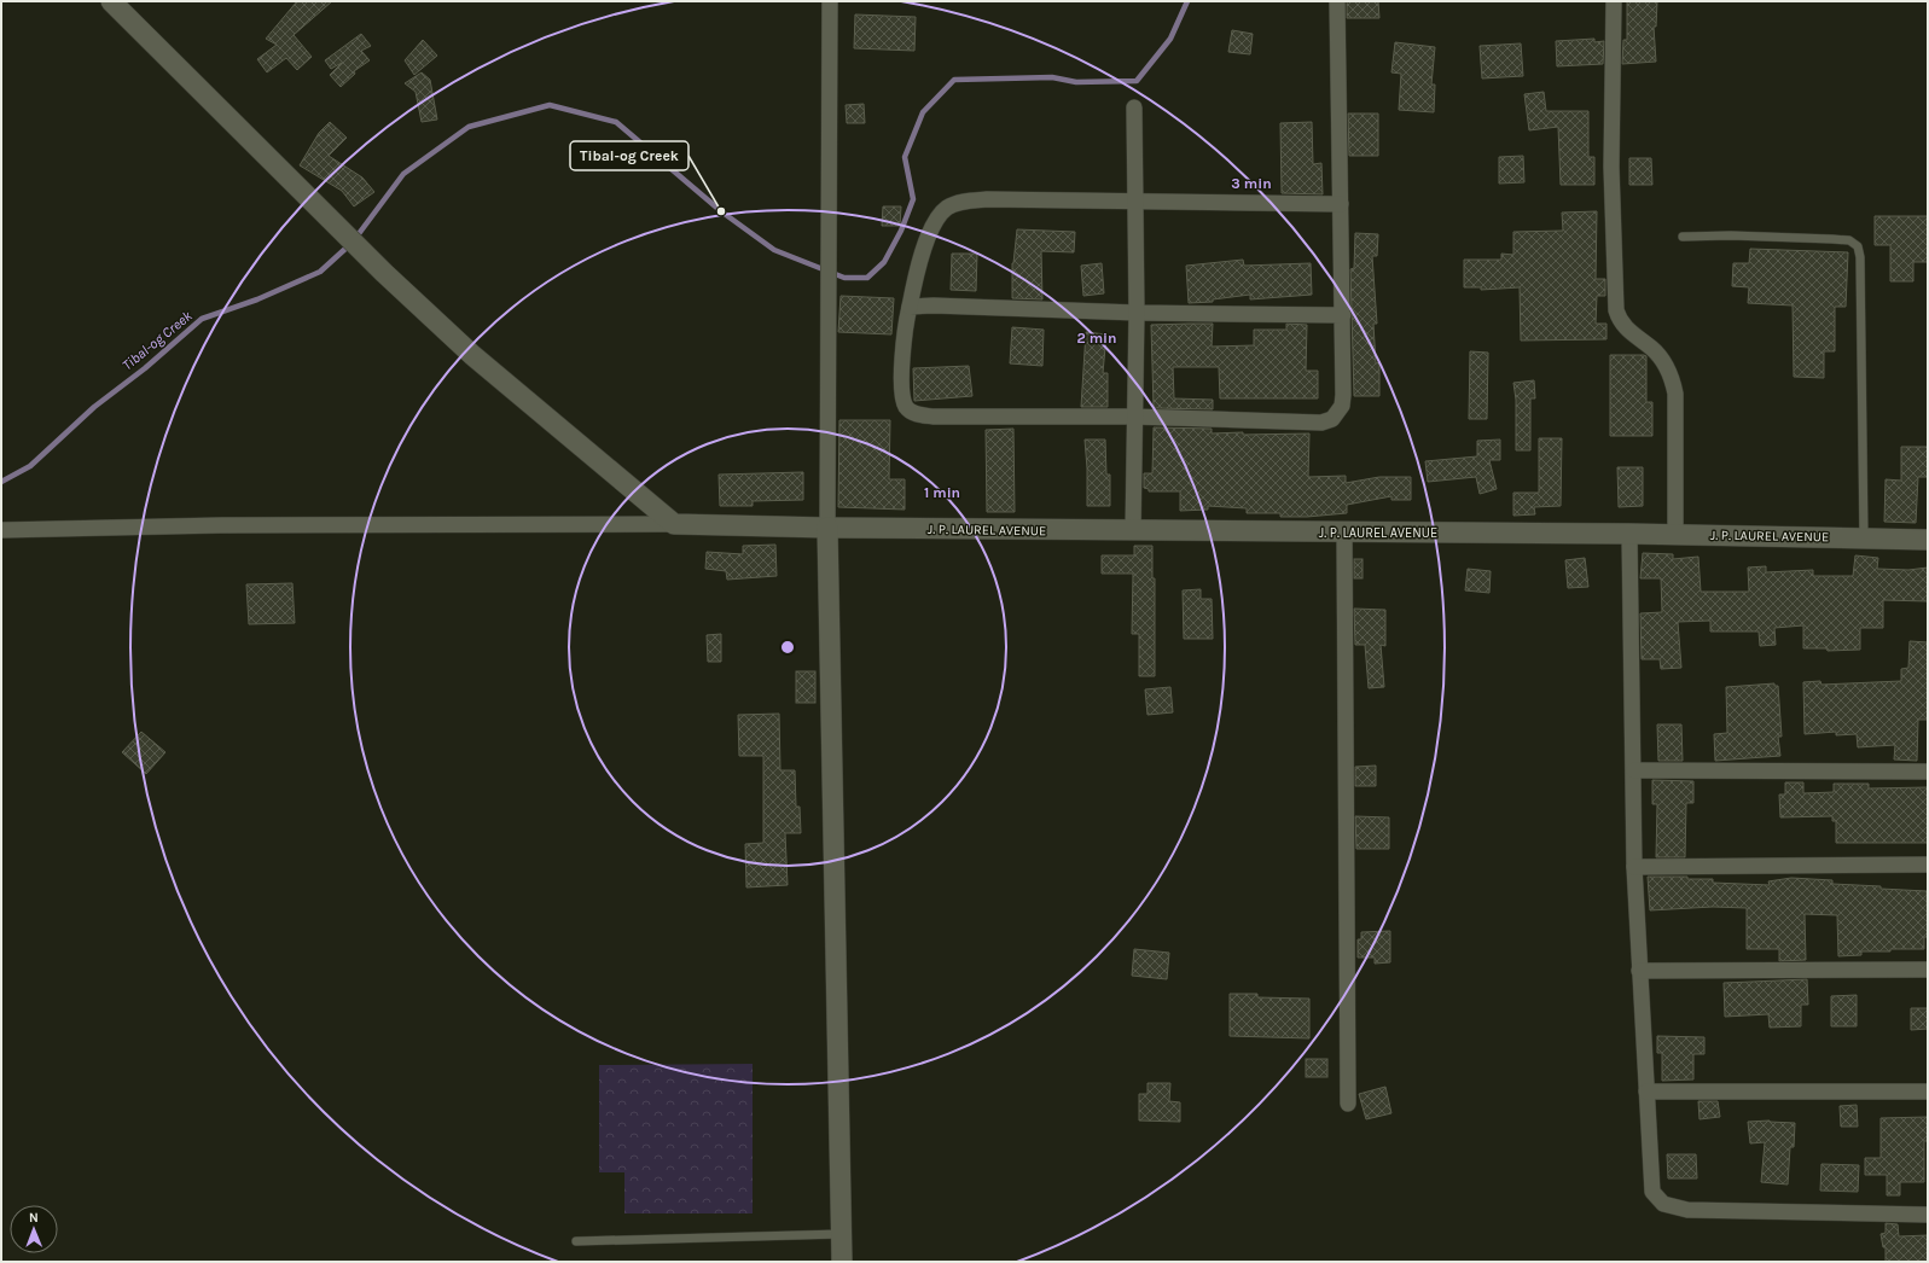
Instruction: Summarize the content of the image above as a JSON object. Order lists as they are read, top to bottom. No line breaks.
{"streets":{"street":["J. P. LAUREL AVENUE"]},"water":["Tibal-og Creek"],"places":["Tibal-og Creek"],"north":"top","rings":["3 min","2 min","1 min"]}
